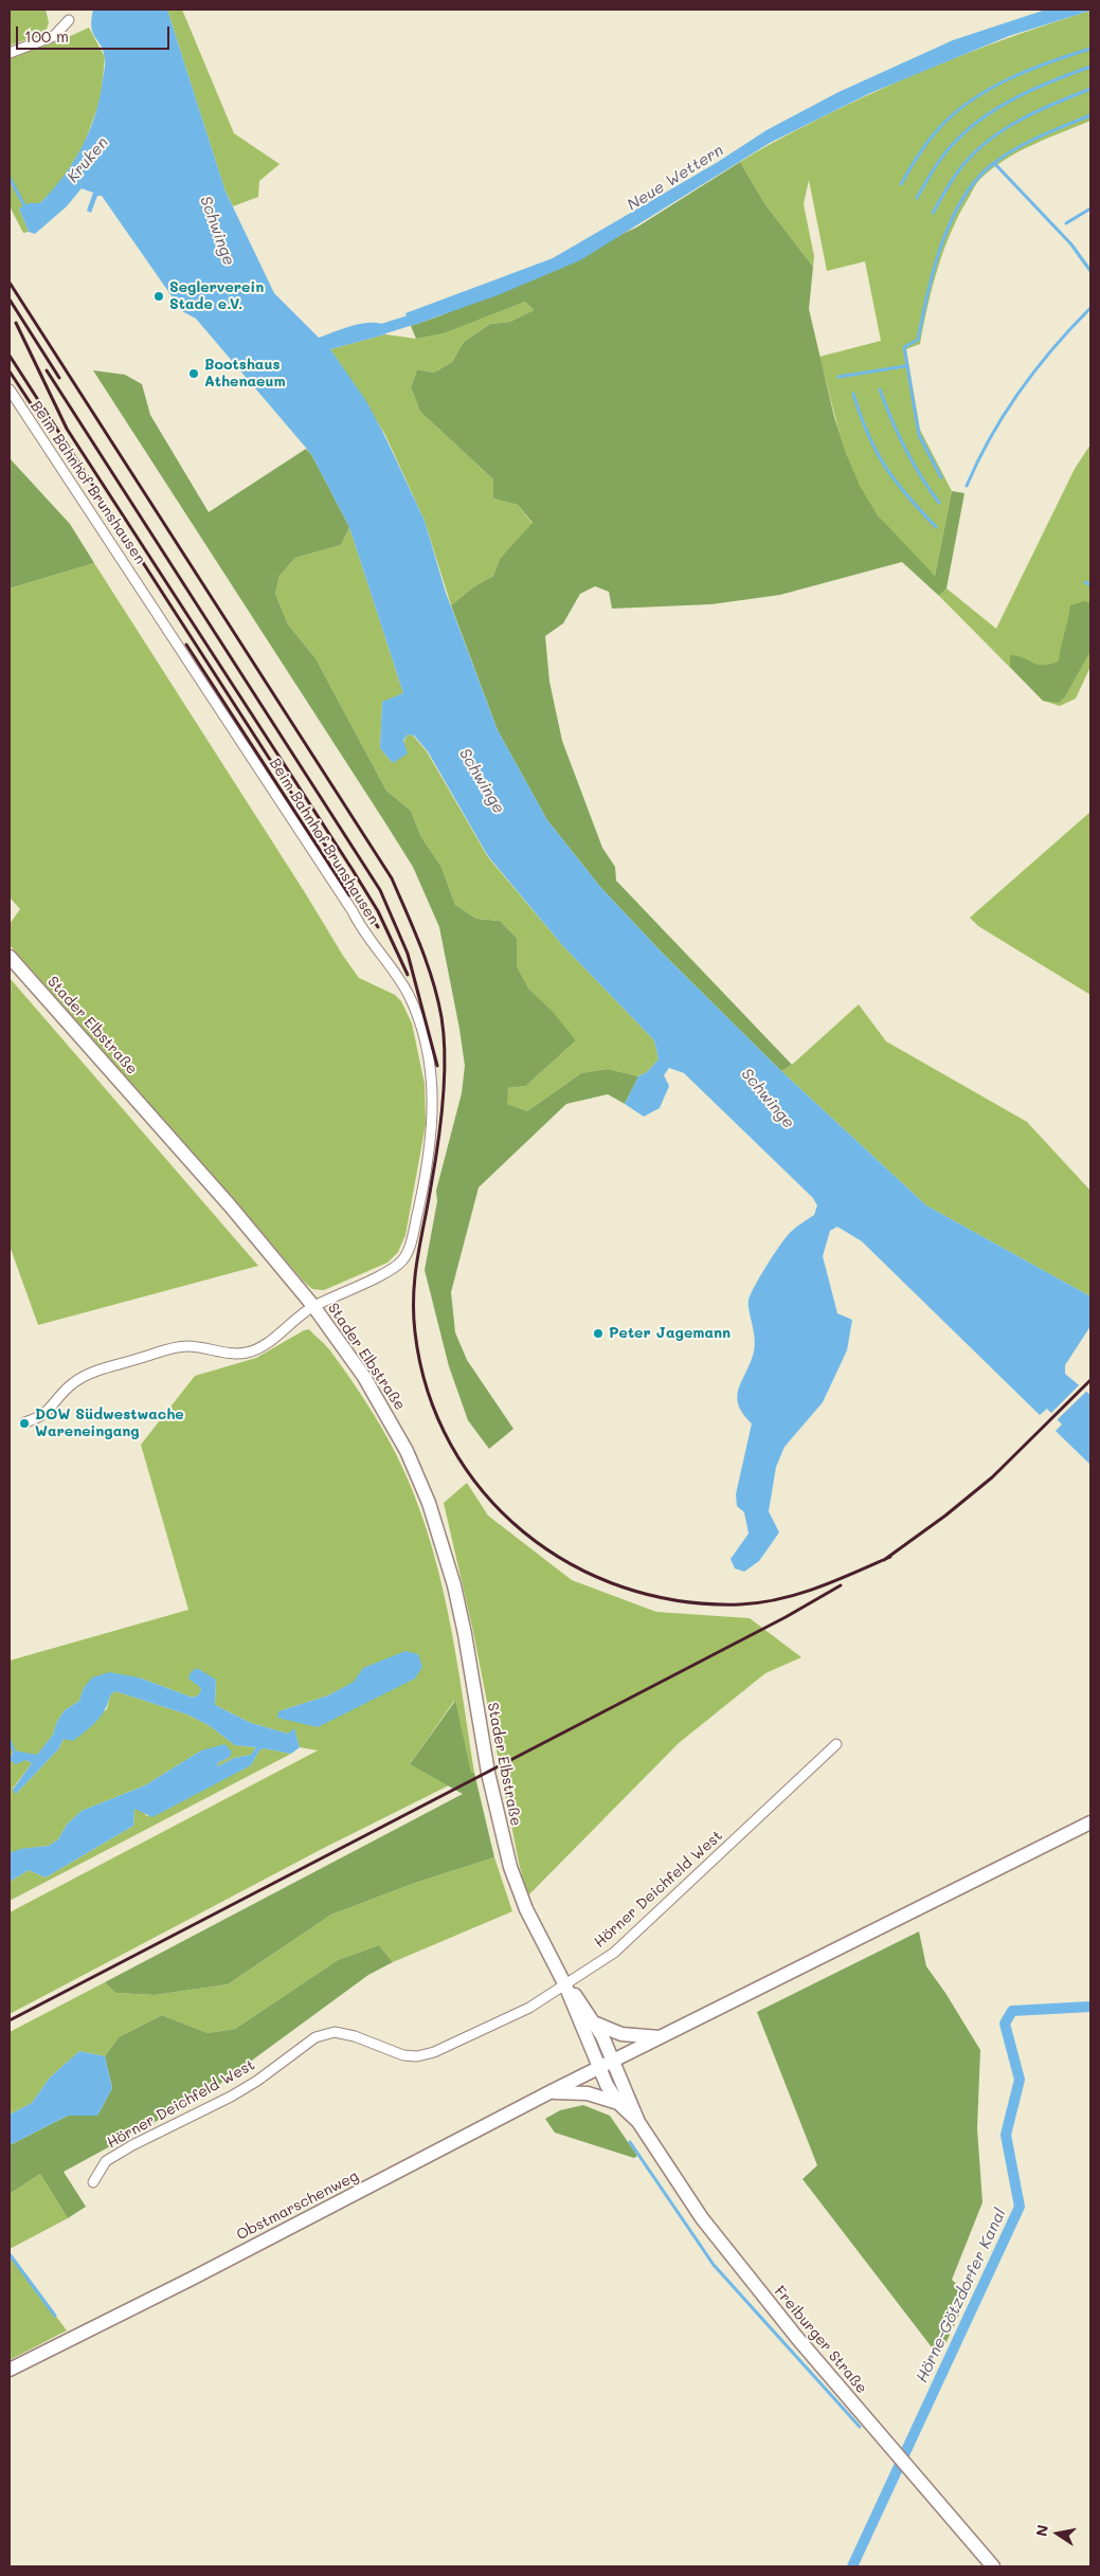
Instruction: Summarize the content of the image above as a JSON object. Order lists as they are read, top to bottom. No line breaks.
{"streets":{"main road":["Stader Elbstraße","Obstmarschenweg","Freiburger Straße"],"street":["Beim Bahnhof Brunshausen","Hörner Deichfeld West"]},"crossings":[["Beim Bahnhof Brunshausen","Stader Elbstraße"],["Stader Elbstraße","Hörner Deichfeld West"],["Stader Elbstraße","Obstmarschenweg"],["Stader Elbstraße","Freiburger Straße"],["Obstmarschenweg","Freiburger Straße"]],"water":["Kruken","Neue Wettern","Schwinge","Hörne-Götzdorfer Kanal"],"places":["Seglerverein Stade e.V.","Bootshaus Athenaeum","Peter Jagemann","DOW Südwestwache Wareneingang"],"scale_bar":"100 m","north":"left"}
